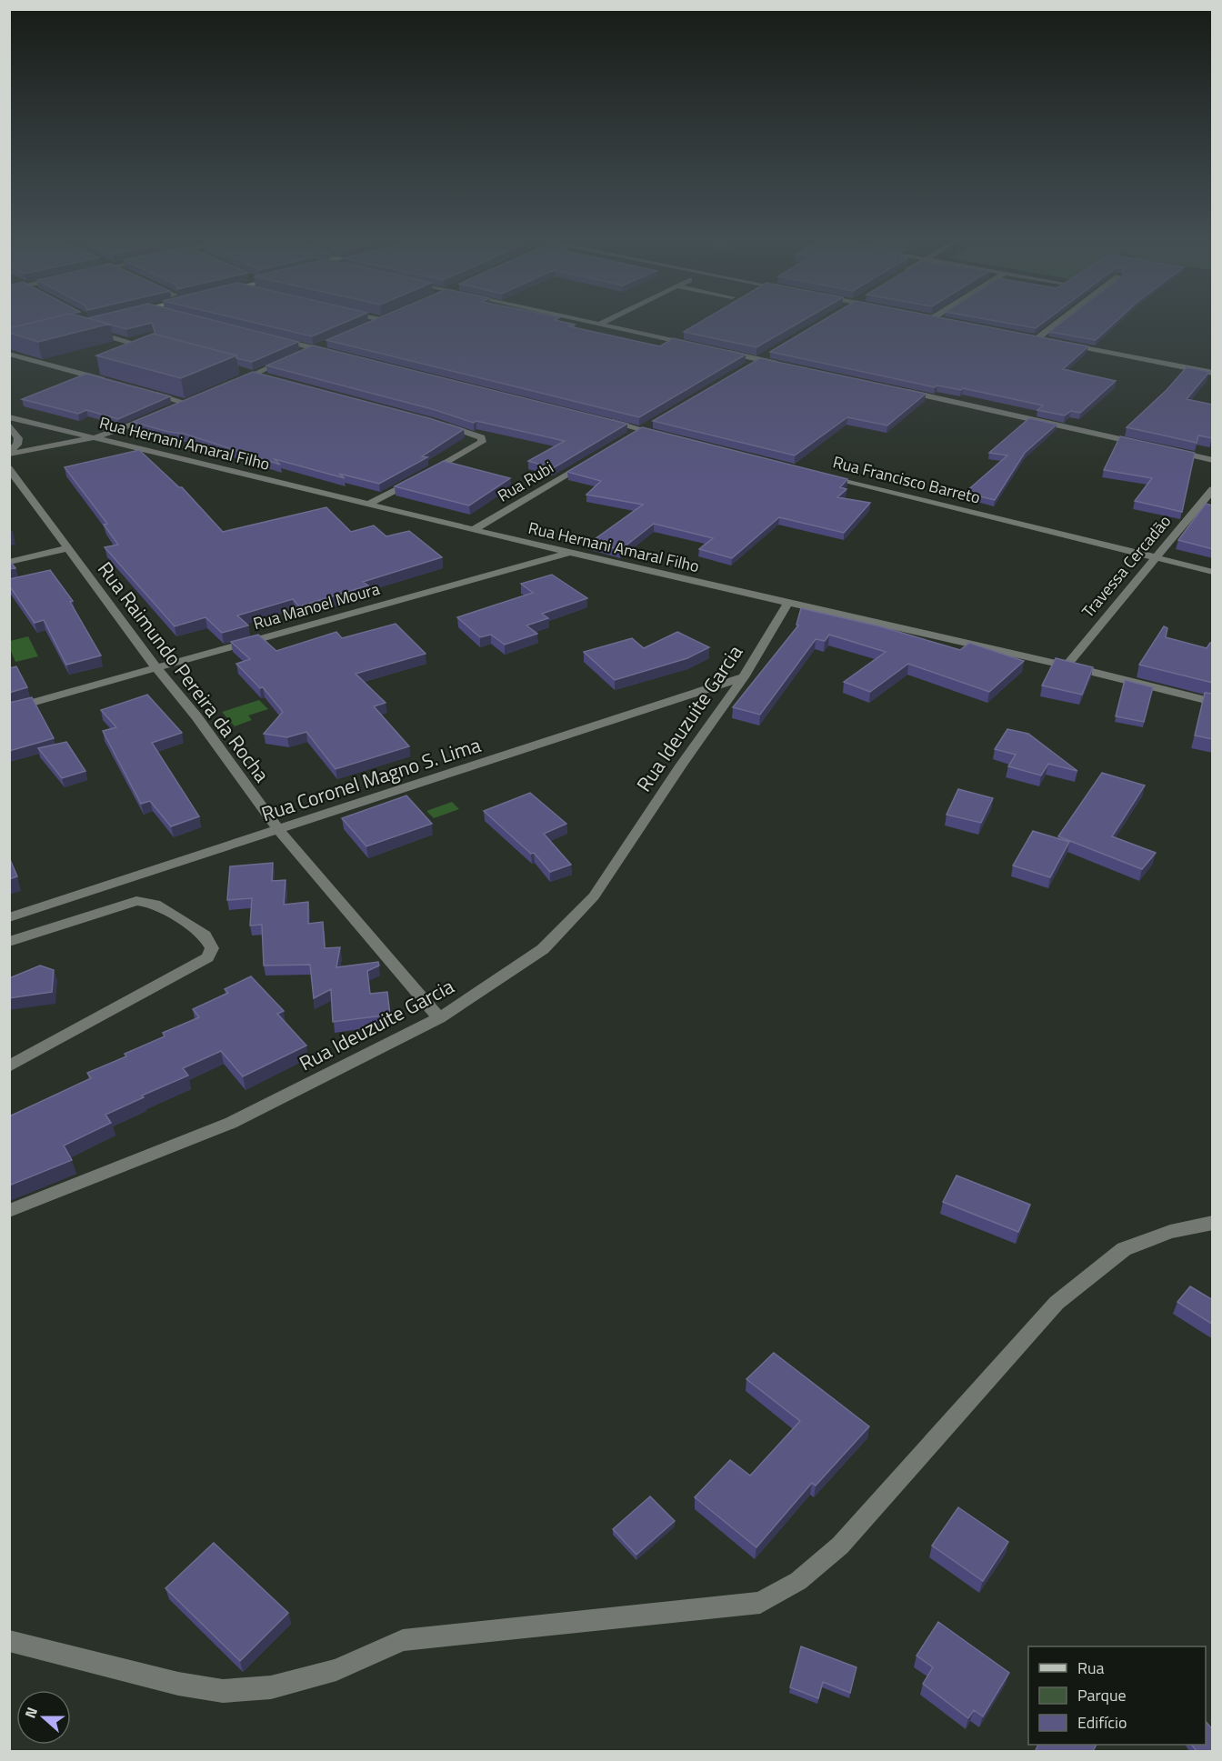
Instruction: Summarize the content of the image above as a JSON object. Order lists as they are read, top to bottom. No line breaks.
{"streets":{"street":["Rua Hernani Amaral Filho","Rua Francisco Barreto","Rua Rubi","Travessa Cercadão","Rua Manoel Moura","Rua Raimundo Pereira da Rocha","Rua Ideuzuite Garcia","Rua Coronel Magno S. Lima"]},"crossings":[["Rua Hernani Amaral Filho","Rua Rubi"],["Rua Hernani Amaral Filho","Travessa Cercadão"],["Rua Hernani Amaral Filho","Rua Manoel Moura"],["Rua Hernani Amaral Filho","Rua Ideuzuite Garcia"],["Rua Francisco Barreto","Travessa Cercadão"],["Rua Manoel Moura","Rua Raimundo Pereira da Rocha"],["Rua Raimundo Pereira da Rocha","Rua Ideuzuite Garcia"],["Rua Raimundo Pereira da Rocha","Rua Coronel Magno S. Lima"],["Rua Ideuzuite Garcia","Rua Coronel Magno S. Lima"]],"legend":["Rua","Parque","Edifício"],"north":"left"}
